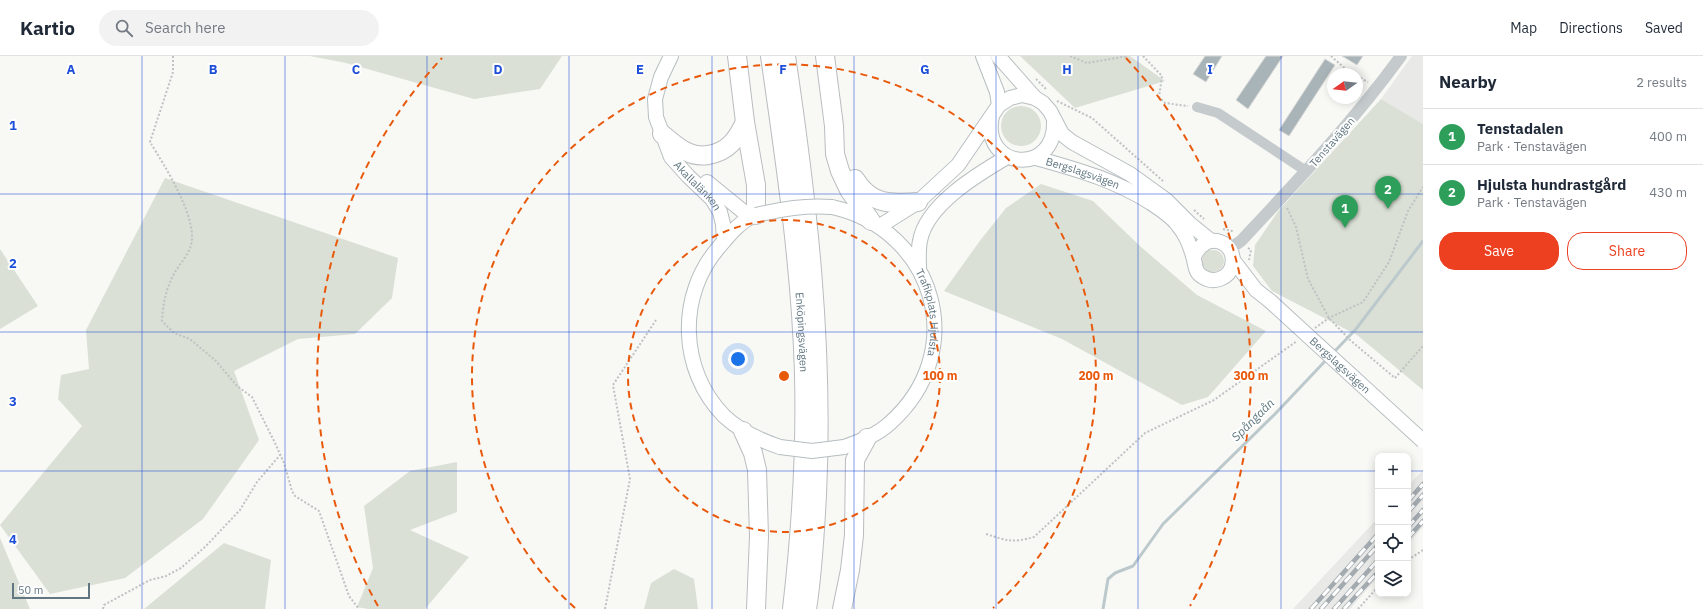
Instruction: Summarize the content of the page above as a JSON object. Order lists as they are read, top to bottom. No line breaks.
{"streets":{"highway":["Enköpingsvägen"],"main road":["Bergslagsvägen","Akallalänken","Trafikplats Hjulsta"],"street":["Tenstavägen"]},"crossings":[["Tenstavägen","Bergslagsvägen"],["Akallalänken","Trafikplats Hjulsta"]],"water":["Spångaån"],"scale_bar":"50 m","north":"left","page":{"header":"Kartio","search":"Search here","nav":["Map","Directions","Saved"],"heading":["Nearby","2 results"],"list":[{"mark":"1","name":"Tenstadalen","note":"Park · Tenstavägen","value":"400 m"},{"mark":"2","name":"Hjulsta hundrastgård","note":"Park · Tenstavägen","value":"430 m"}],"pins":["2","1"],"buttons":["Save","Share"],"map_buttons":["+","−"],"scale":"50 m"},"grid":{"columns":["A","B","C","D","E","F","G","H","I"],"rows":["1","2","3","4"]},"rings":["100 m","200 m","300 m"]}
